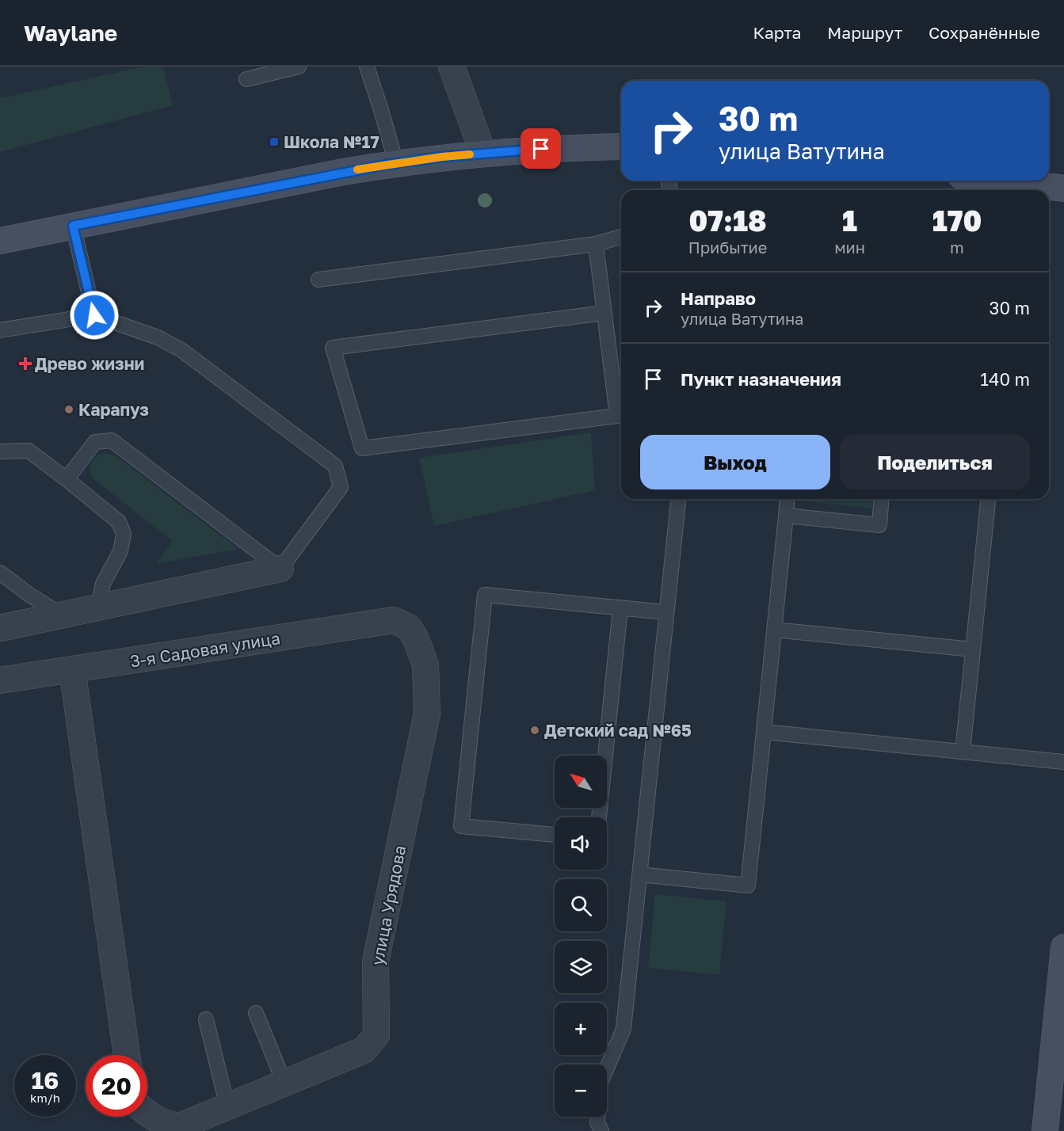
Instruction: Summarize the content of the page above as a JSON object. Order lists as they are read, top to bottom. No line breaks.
{"streets":{"street":["3-я Садовая улица","улица Урядова"]},"crossings":[["3-я Садовая улица","улица Урядова"]],"places":{"transit":["Школа №17"],"health":["Древо жизни"],"other":["Карапуз","Детский сад №65"]},"north":"top left","page":{"header":"Waylane","nav":["Карта","Маршрут","Сохранённые"],"turn":["30 m","улица Ватутина"],"eta":["07:18","Прибытие","1","мин","170","m"],"list":[{"name":"Направо","note":"улица Ватутина","value":"30 m"},{"name":"Пункт назначения","value":"140 m"}],"buttons":["Выход","Поделиться"],"map_buttons":["+","−"],"speed":"16 km/h","limit":"20"}}
